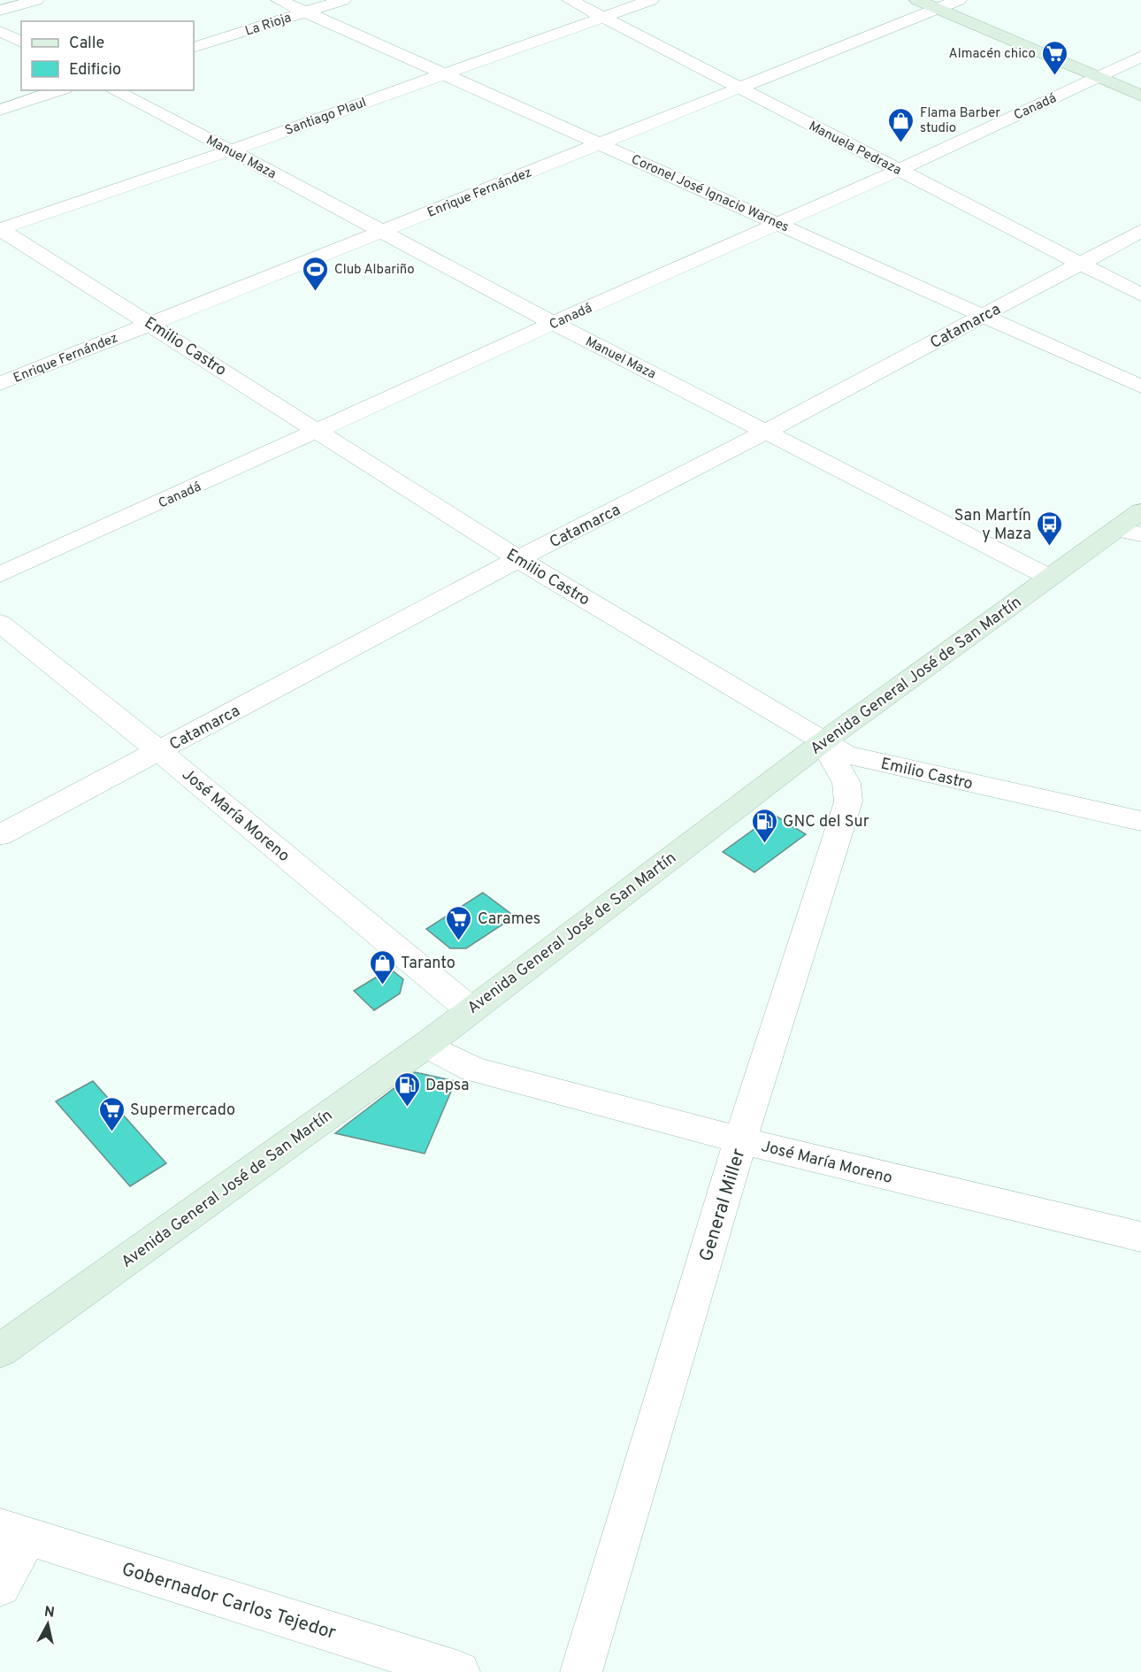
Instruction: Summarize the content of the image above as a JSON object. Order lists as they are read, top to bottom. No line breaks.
{"streets":{"main road":["Avenida General José de San Martín"],"street":["La Rioja","Canadá","Santiago Plaul","Manuela Pedraza","Manuel Maza","Enrique Fernández","Coronel José Ignacio Warnes","Catamarca","Emilio Castro","José María Moreno","General Miller","Gobernador Carlos Tejedor"]},"crossings":[["La Rioja","Coronel José Ignacio Warnes"],["Canadá","Manuela Pedraza"],["Canadá","Manuel Maza"],["Canadá","Coronel José Ignacio Warnes"],["Canadá","Emilio Castro"],["Santiago Plaul","Manuela Pedraza"],["Santiago Plaul","Manuel Maza"],["Santiago Plaul","Coronel José Ignacio Warnes"],["Santiago Plaul","Emilio Castro"],["Manuela Pedraza","Enrique Fernández"],["Manuela Pedraza","Catamarca"],["Manuel Maza","Enrique Fernández"],["Manuel Maza","Catamarca"],["Manuel Maza","Avenida General José de San Martín"],["Enrique Fernández","Coronel José Ignacio Warnes"],["Enrique Fernández","Emilio Castro"],["Coronel José Ignacio Warnes","Catamarca"],["Catamarca","Emilio Castro"],["Catamarca","José María Moreno"],["Emilio Castro","Avenida General José de San Martín"],["Emilio Castro","General Miller"],["Avenida General José de San Martín","José María Moreno"],["Avenida General José de San Martín","General Miller"],["José María Moreno","General Miller"]],"places":{"supermarket":["Almacén chico","Carames","Supermercado"],"shop":["Flama Barber studio","Taranto"],"sports":["Club Albariño"],"bus stop":["San Martín y Maza"],"fuel station":["GNC del Sur","Dapsa"]},"legend":["Calle","Edificio"],"north":"top"}
